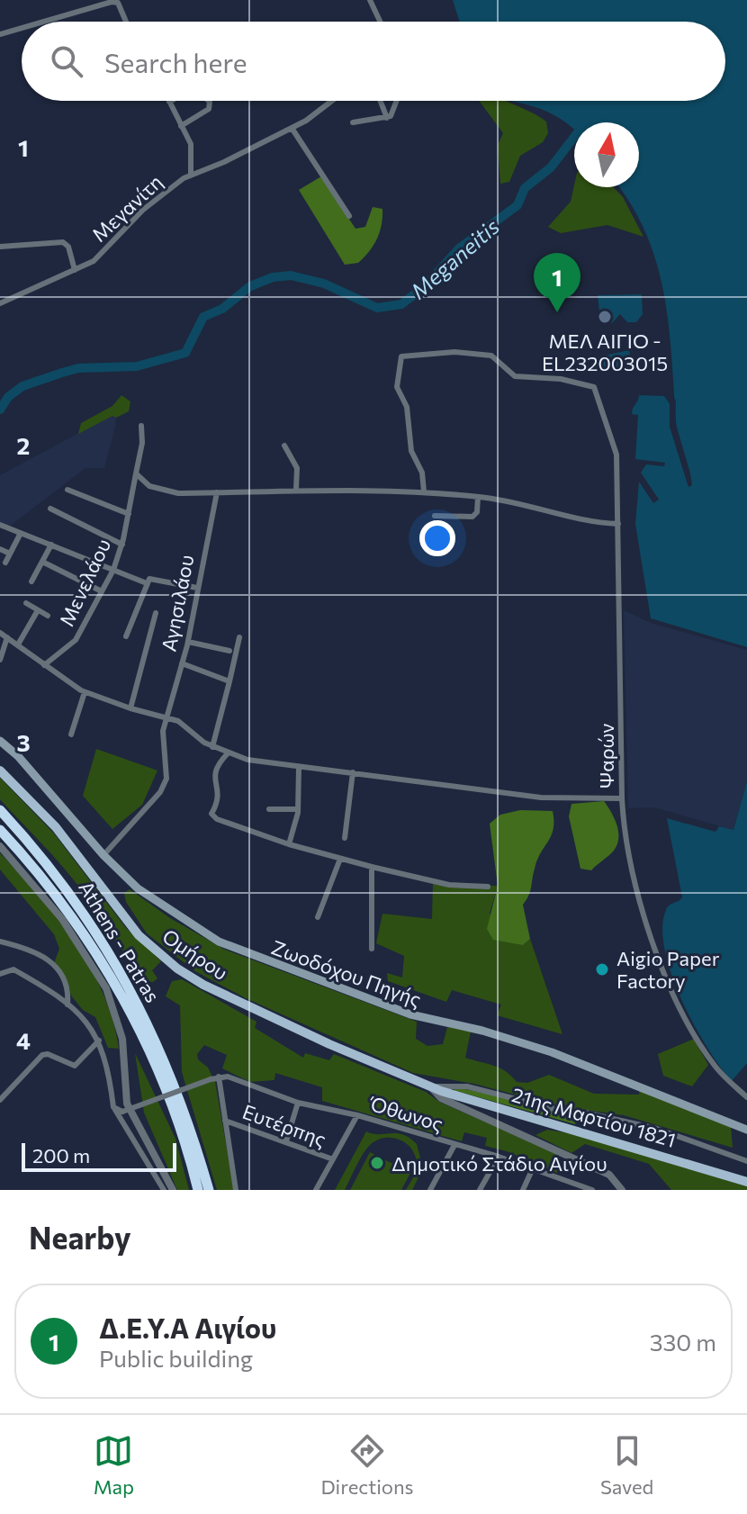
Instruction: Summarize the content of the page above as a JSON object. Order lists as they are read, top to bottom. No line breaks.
{"streets":{"highway":["Athens - Patras"],"main road":["Ομήρου","Ζωοδόχου Πηγής","21ης Μαρτίου 1821"],"street":["Μεγανίτη","Μενελάου","Αγησιλάου","Ψαρών","Όθωνος","Ευτέρπης"]},"crossings":[["Αγησιλάου","Ζωοδόχου Πηγής"],["Ομήρου","21ης Μαρτίου 1821"]],"water":["Meganeitis"],"places":["ΜΕΛ ΑΙΓΙΟ - EL232003015","Aigio Paper Factory","Δημοτικό Στάδιο Αιγίου"],"scale_bar":"200 m","north":"top","page":{"search":"Search here","pins":"1","scale":"200 m","heading":"Nearby","list":[{"mark":"1","name":"Δ.Ε.Υ.Α Αιγίου","note":"Public building","value":"330 m"}],"nav":["Map","Directions","Saved"]},"grid":{"rows":["1","2","3","4"]}}
